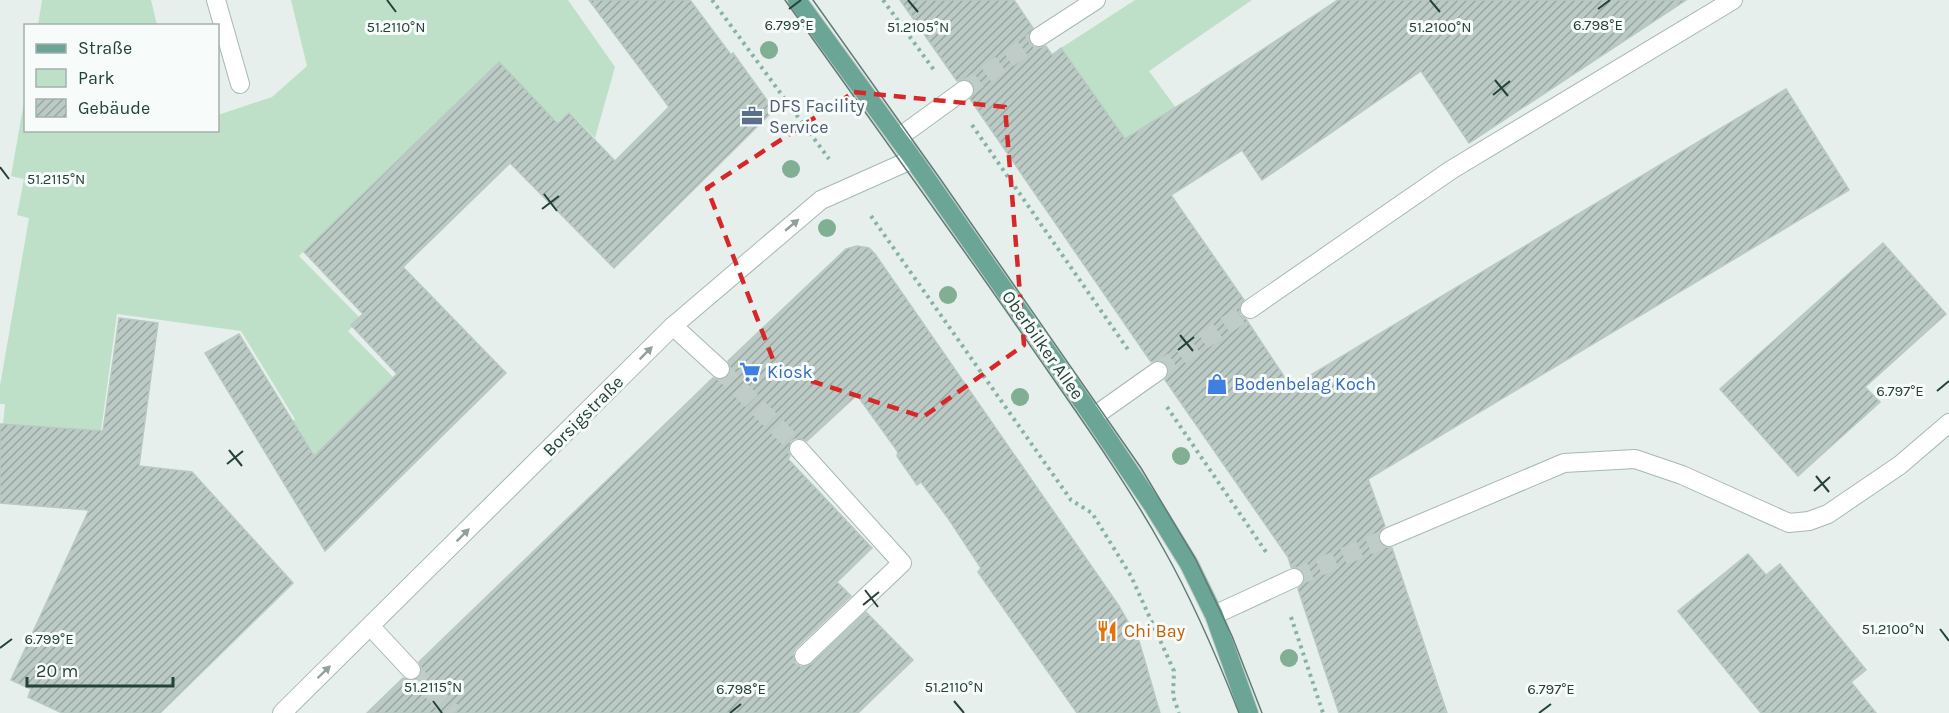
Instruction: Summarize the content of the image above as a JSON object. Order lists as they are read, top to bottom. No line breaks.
{"streets":{"main road":["Oberbilker Allee"],"street":["Borsigstraße"]},"crossings":[["Oberbilker Allee","Borsigstraße"]],"one_way":["Borsigstraße"],"places":{"office":["DFS Facility Service"],"supermarket":["Kiosk"],"shop":["Bodenbelag Koch"],"restaurant":["Chi Bay"]},"legend":["Straße","Park","Gebäude"],"scale_bar":"20 m","coordinates":["6.799°E","6.798°E","51.2110°N","51.2105°N","51.2100°N","51.2115°N","6.797°E"]}
